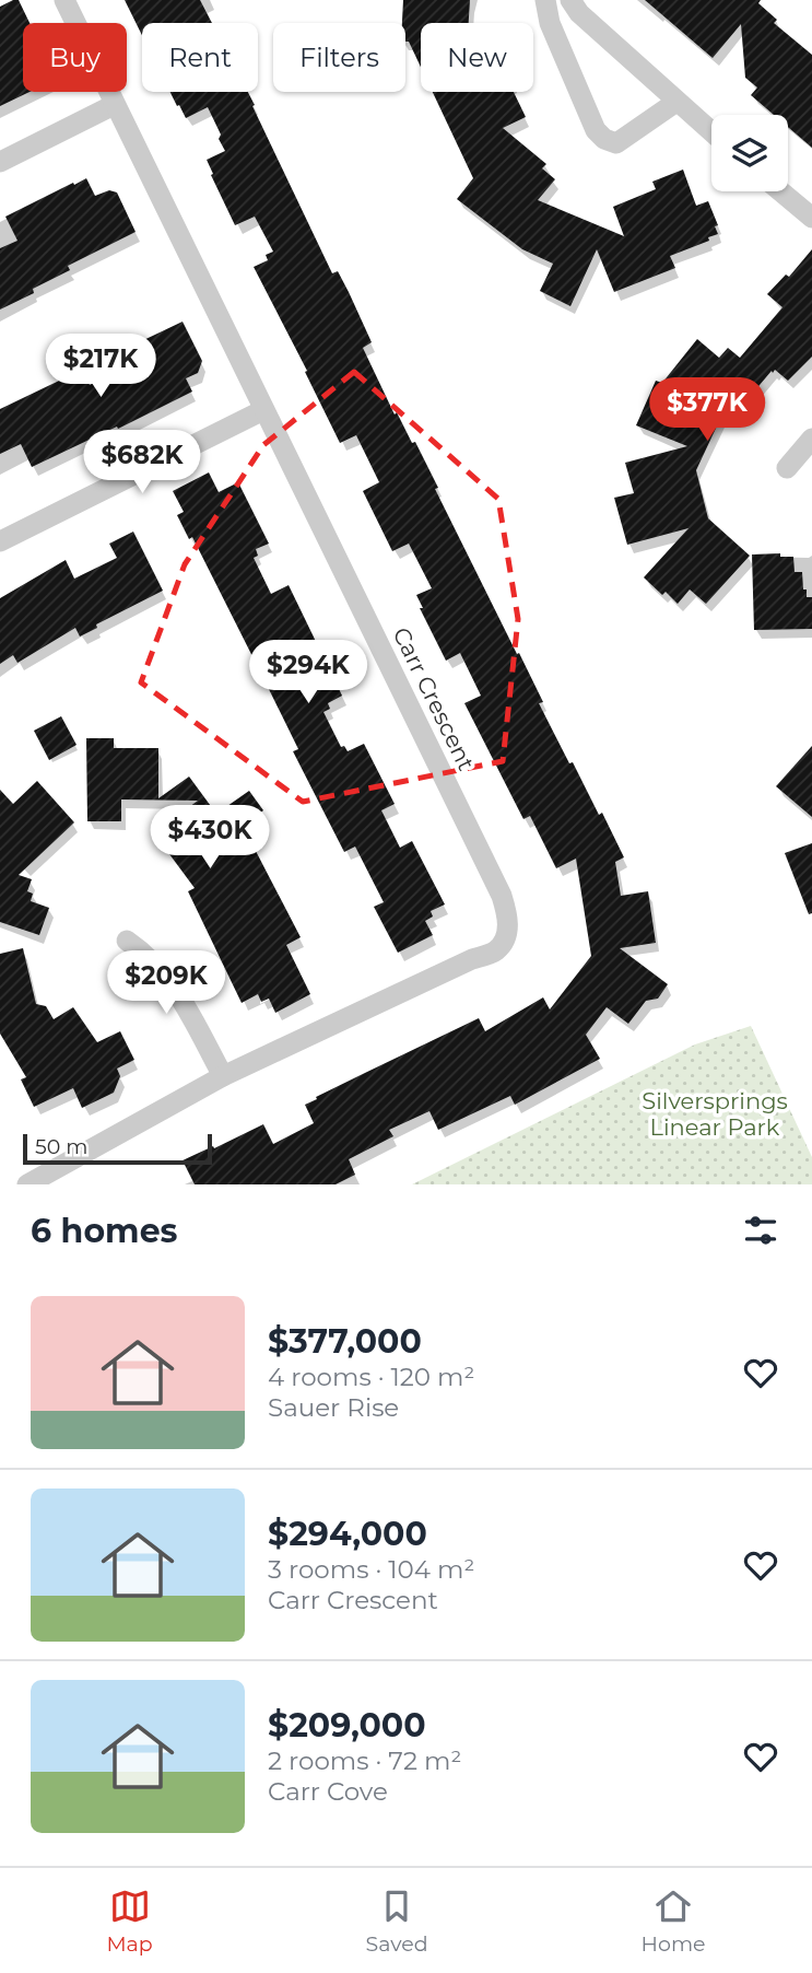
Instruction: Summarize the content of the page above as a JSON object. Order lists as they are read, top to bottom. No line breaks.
{"streets":{"street":["Carr Crescent"]},"parks":["Silversprings Linear Park"],"scale_bar":"50 m","page":{"chip":["Buy","Rent","Filters","New"],"price":["$217K","$377K","$682K","$294K","$430K","$209K"],"scale":"50 m","heading":"6 homes","list":[{"name":"$377,000","note":"4 rooms · 120 m² · Sauer Rise"},{"name":"$294,000","note":"3 rooms · 104 m² · Carr Crescent"},{"name":"$209,000","note":"2 rooms · 72 m² · Carr Cove"}],"tabs":["Map","Saved","Home"]}}
